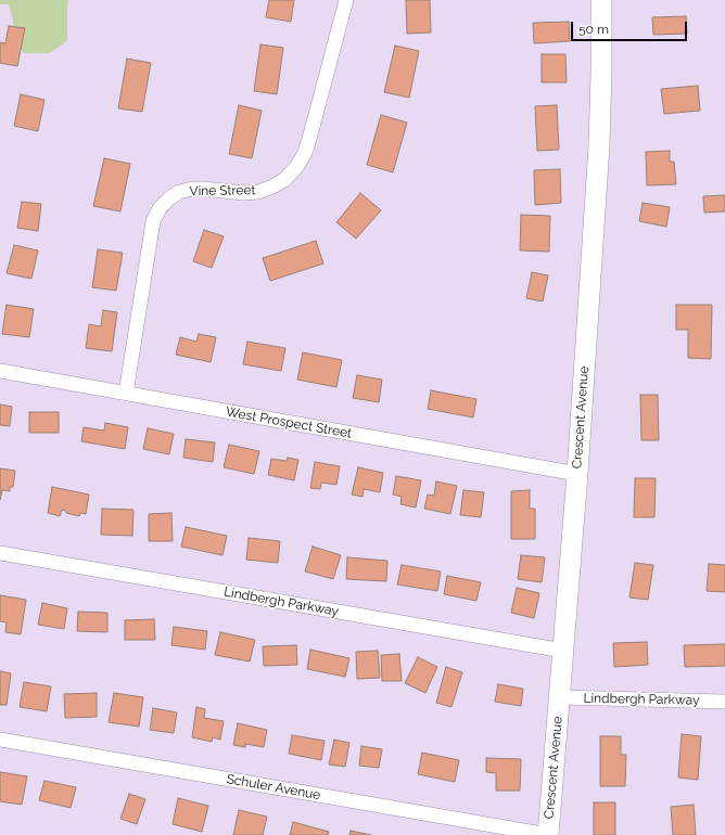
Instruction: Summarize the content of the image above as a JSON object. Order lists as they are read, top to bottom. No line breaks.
{"streets":{"main road":["Crescent Avenue"],"street":["Vine Street","West Prospect Street","Lindbergh Parkway","Schuler Avenue"]},"crossings":[["Vine Street","West Prospect Street"],["Crescent Avenue","West Prospect Street"],["Crescent Avenue","Lindbergh Parkway"],["Crescent Avenue","Schuler Avenue"]],"scale_bar":"50 m"}
